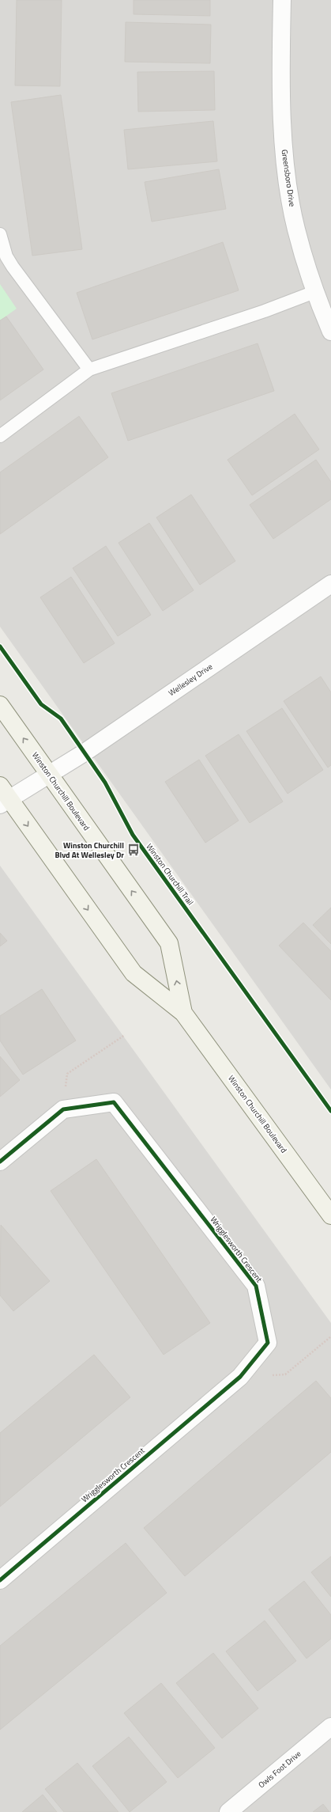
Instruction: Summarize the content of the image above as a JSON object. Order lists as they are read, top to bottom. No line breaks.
{"streets":{"main road":["Winston Churchill Boulevard"],"street":["Greensboro Drive","Wellesley Drive","Wrigglesworth Crescent","Owls Foot Drive"],"cycle path":["Winston Churchill Trail"]},"crossings":[["Wellesley Drive","Winston Churchill Boulevard"]],"places":{"bus stop":["Winston Churchill Blvd At Wellesley Dr"]}}
